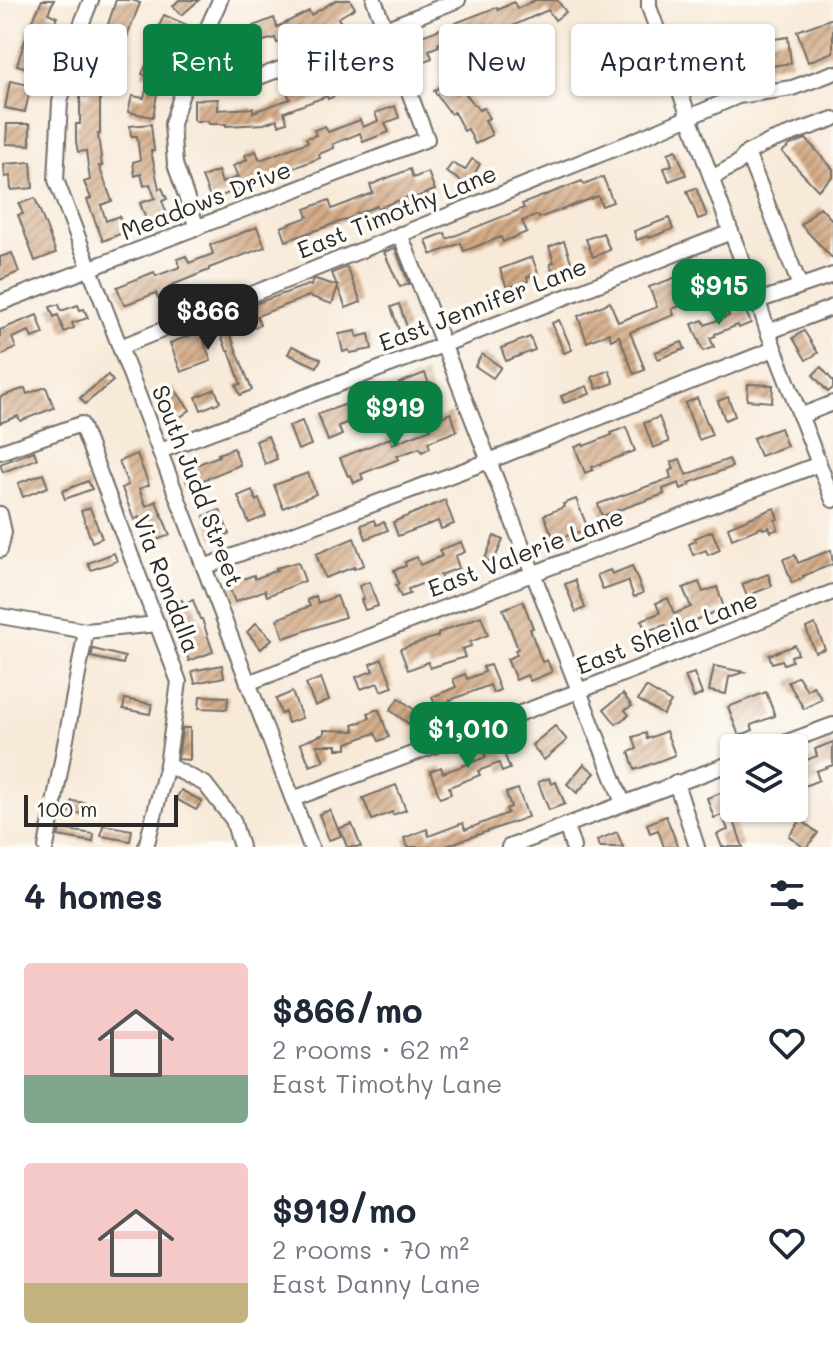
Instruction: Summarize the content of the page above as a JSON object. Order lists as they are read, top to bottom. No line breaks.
{"streets":{"street":["Meadows Drive","East Timothy Lane","East Jennifer Lane","South Judd Street","East Valerie Lane","Via Rondalla","East Sheila Lane"]},"crossings":[["Meadows Drive","South Judd Street"],["East Timothy Lane","South Judd Street"],["East Jennifer Lane","South Judd Street"],["South Judd Street","East Valerie Lane"],["South Judd Street","East Sheila Lane"]],"scale_bar":"100 m","page":{"chip":["Buy","Rent","Filters","New","Apartment"],"price":["$915","$866","$919","$1,010"],"scale":"100 m","heading":"4 homes","list":[{"name":"$866/mo","note":"2 rooms · 62 m² · East Timothy Lane"},{"name":"$919/mo","note":"2 rooms · 70 m² · East Danny Lane"}]}}
